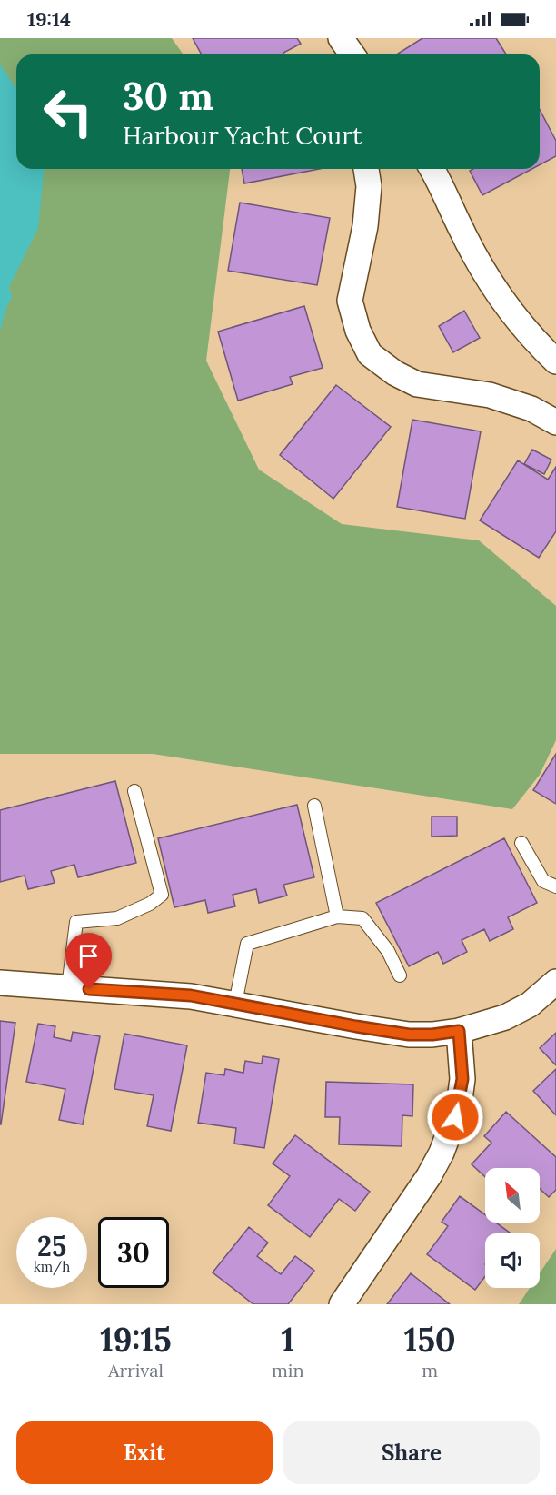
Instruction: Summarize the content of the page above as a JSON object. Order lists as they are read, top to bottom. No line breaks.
{"north":"top left","page":{"status":"19:14","turn":["30 m","Harbour Yacht Court"],"speed":"25 km/h","limit":"30","eta":["19:15","Arrival","1","min","150","m"],"buttons":["Exit","Share"]}}
